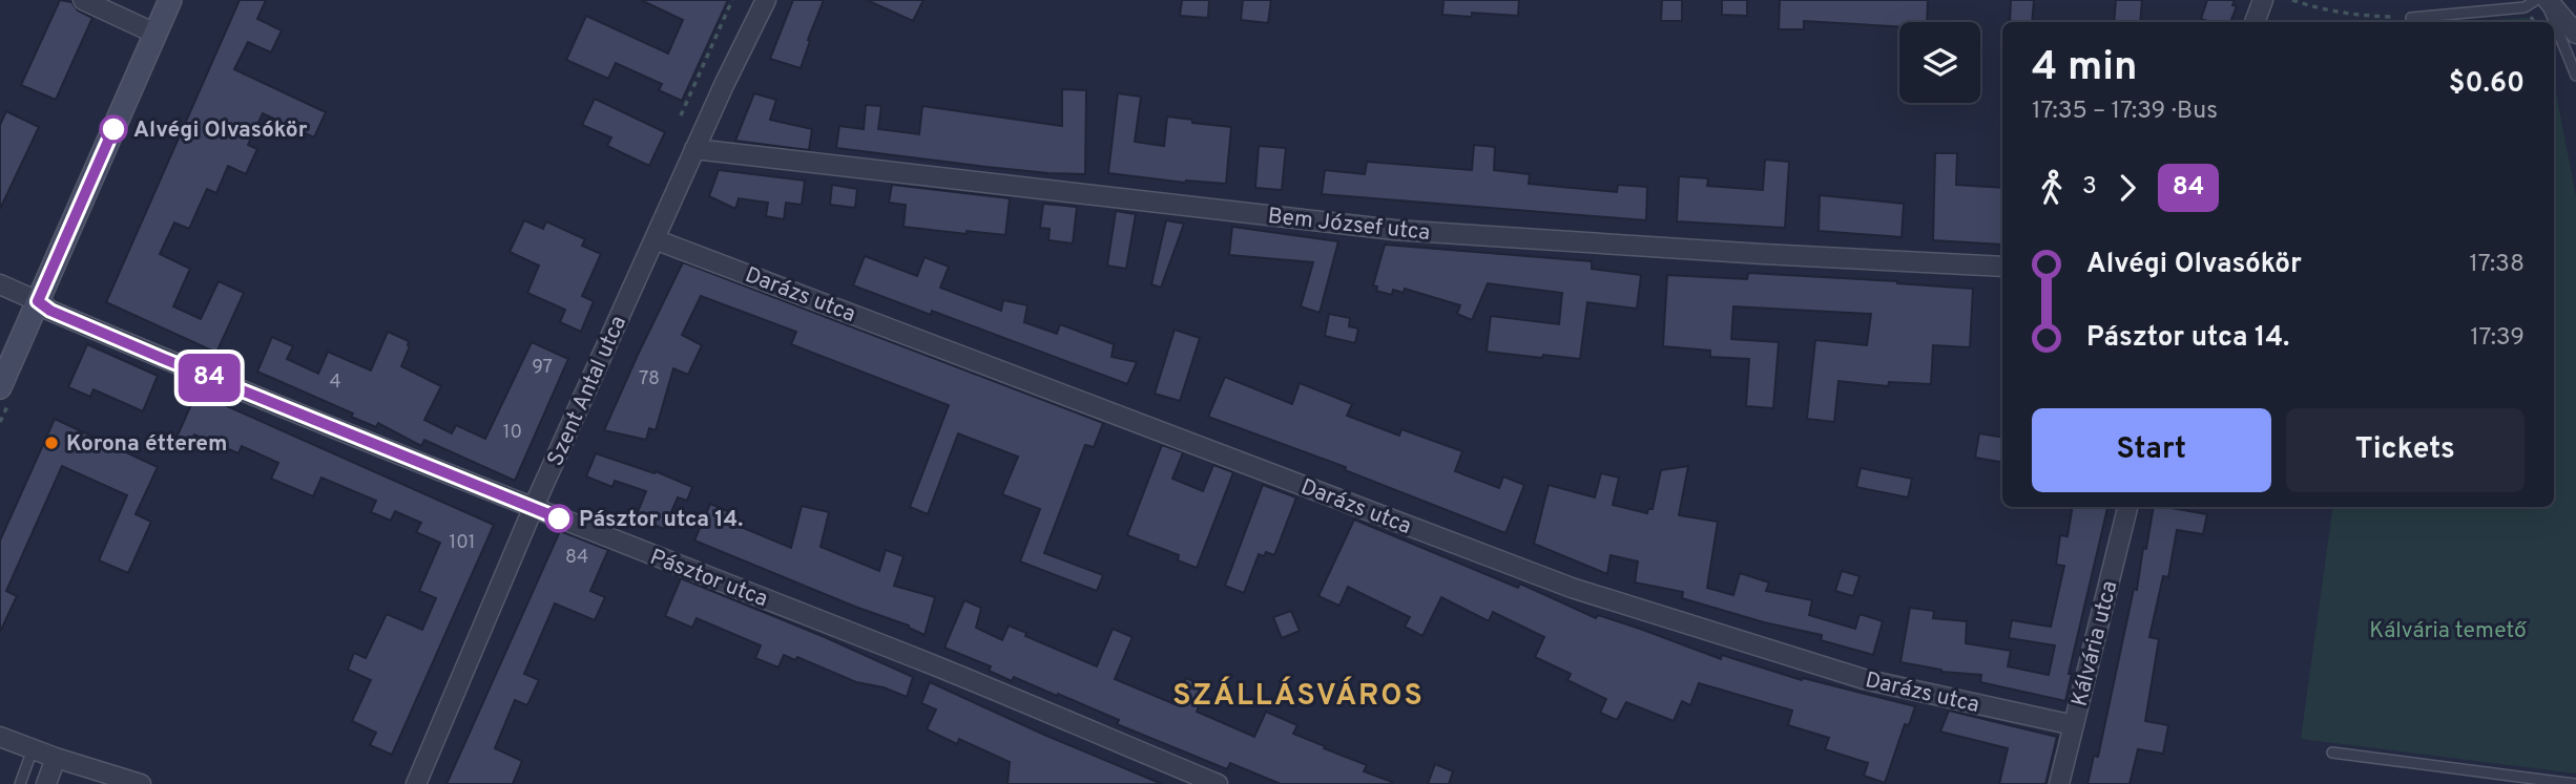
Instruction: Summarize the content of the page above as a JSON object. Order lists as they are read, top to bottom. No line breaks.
{"streets":{"street":["Bem József utca","Darázs utca","Szent Antal utca","Pásztor utca","Kálvária utca"]},"crossings":[["Bem József utca","Szent Antal utca"],["Darázs utca","Szent Antal utca"],["Darázs utca","Kálvária utca"],["Szent Antal utca","Pásztor utca"]],"districts":["SZÁLLÁSVÁROS"],"parks":["Kálvária temető"],"places":["Alvégi Olvasókör","Korona étterem","Pásztor utca 14."],"lines":["bus line 84"],"house_numbers":["97","78","4","10","101","84"],"page":{"on_map":"84","heading":["4 min","17:35 – 17:39 · Bus","$0.60"],"legs":["3","84"],"list":[{"name":"Alvégi Olvasókör","value":"17:38"},{"name":"Pásztor utca 14.","value":"17:39"}],"buttons":["Start","Tickets"]}}
